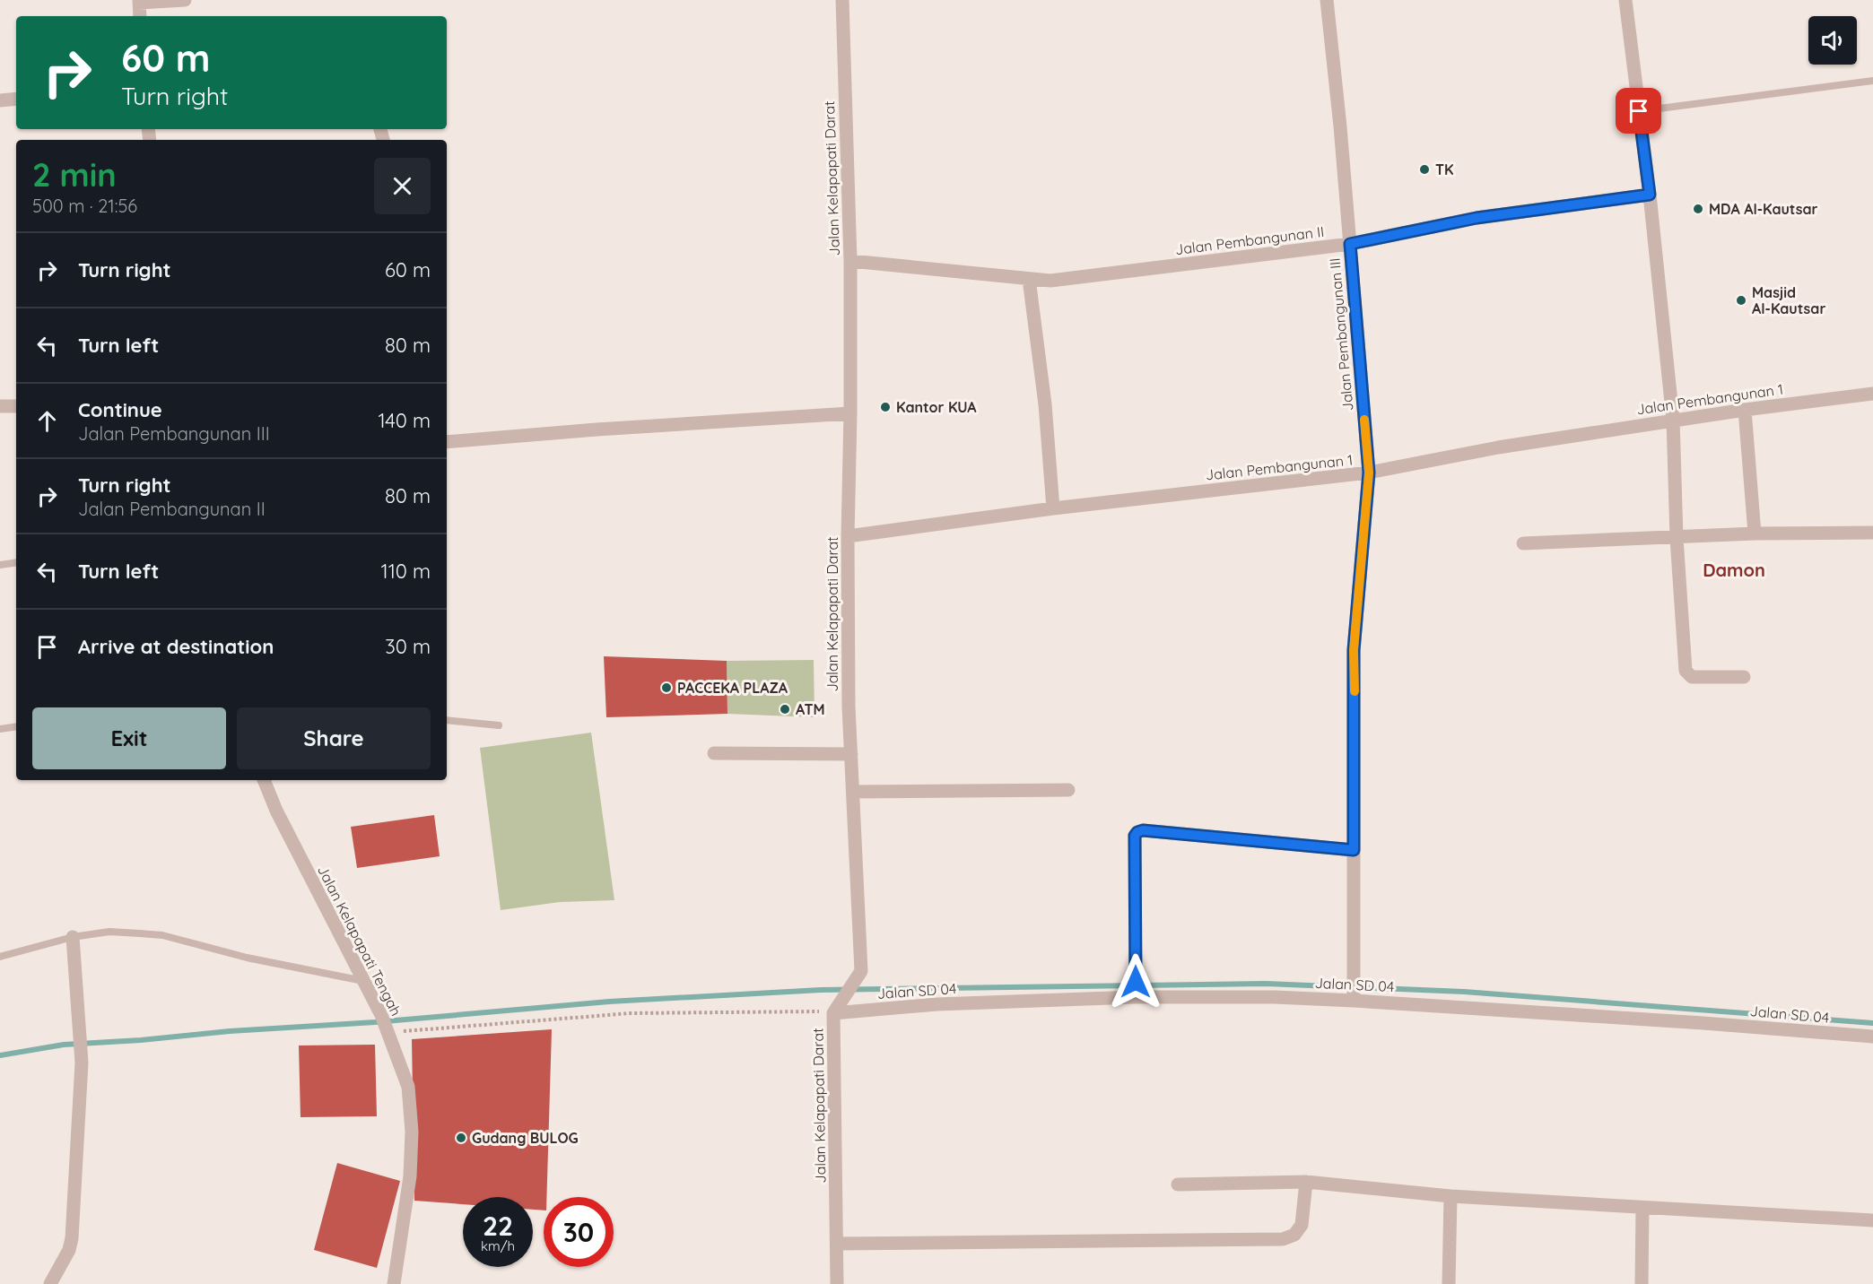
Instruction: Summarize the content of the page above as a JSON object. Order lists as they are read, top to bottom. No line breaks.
{"streets":{"street":["Jalan Kelapapati Darat","Jalan Pembangunan II","Jalan Pembangunan III","Jalan Pembangunan 1","Jalan Kelapapati Tengah","Jalan SD 04"]},"crossings":[["Jalan Kelapapati Darat","Jalan Pembangunan II"],["Jalan Kelapapati Darat","Jalan Pembangunan 1"],["Jalan Kelapapati Darat","Jalan SD 04"],["Jalan Pembangunan II","Jalan Pembangunan III"],["Jalan Pembangunan III","Jalan Pembangunan 1"],["Jalan Pembangunan III","Jalan SD 04"]],"districts":["Damon"],"places":["TK","MDA Al-Kautsar","Masjid Al-Kautsar","Kantor KUA","PACCEKA PLAZA","ATM","Gudang BULOG"],"page":{"turn":["60 m","Turn right"],"heading":["2 min","500 m · 21:56"],"list":[{"name":"Turn right","value":"60 m"},{"name":"Turn left","value":"80 m"},{"name":"Continue","note":"Jalan Pembangunan III","value":"140 m"},{"name":"Turn right","note":"Jalan Pembangunan II","value":"80 m"},{"name":"Turn left","value":"110 m"},{"name":"Arrive at destination","value":"30 m"}],"buttons":["Exit","Share"],"speed":"22 km/h","limit":"30"}}
